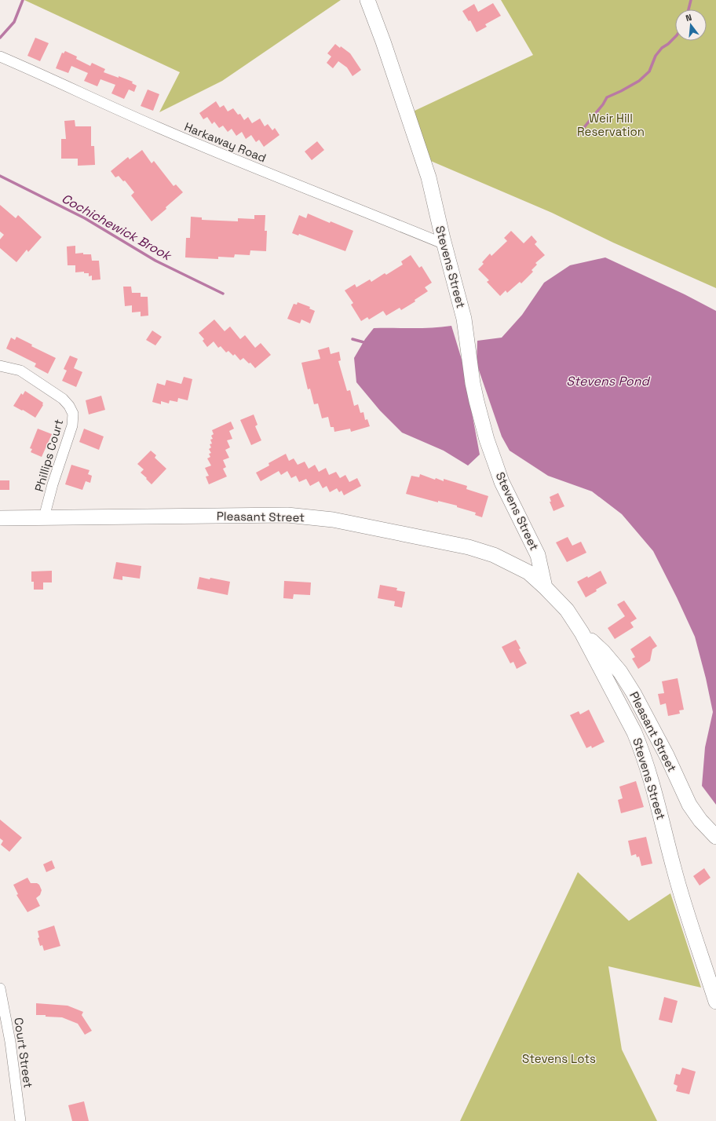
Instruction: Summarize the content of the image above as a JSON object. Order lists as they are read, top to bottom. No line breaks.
{"streets":{"street":["Harkaway Road","Stevens Street","Phillips Court","Pleasant Street","Court Street"]},"crossings":[["Harkaway Road","Stevens Street"],["Stevens Street","Pleasant Street"],["Phillips Court","Pleasant Street"]],"water":["Cochichewick Brook","Stevens Pond"],"parks":["Weir Hill Reservation","Stevens Lots"],"north":"top"}
